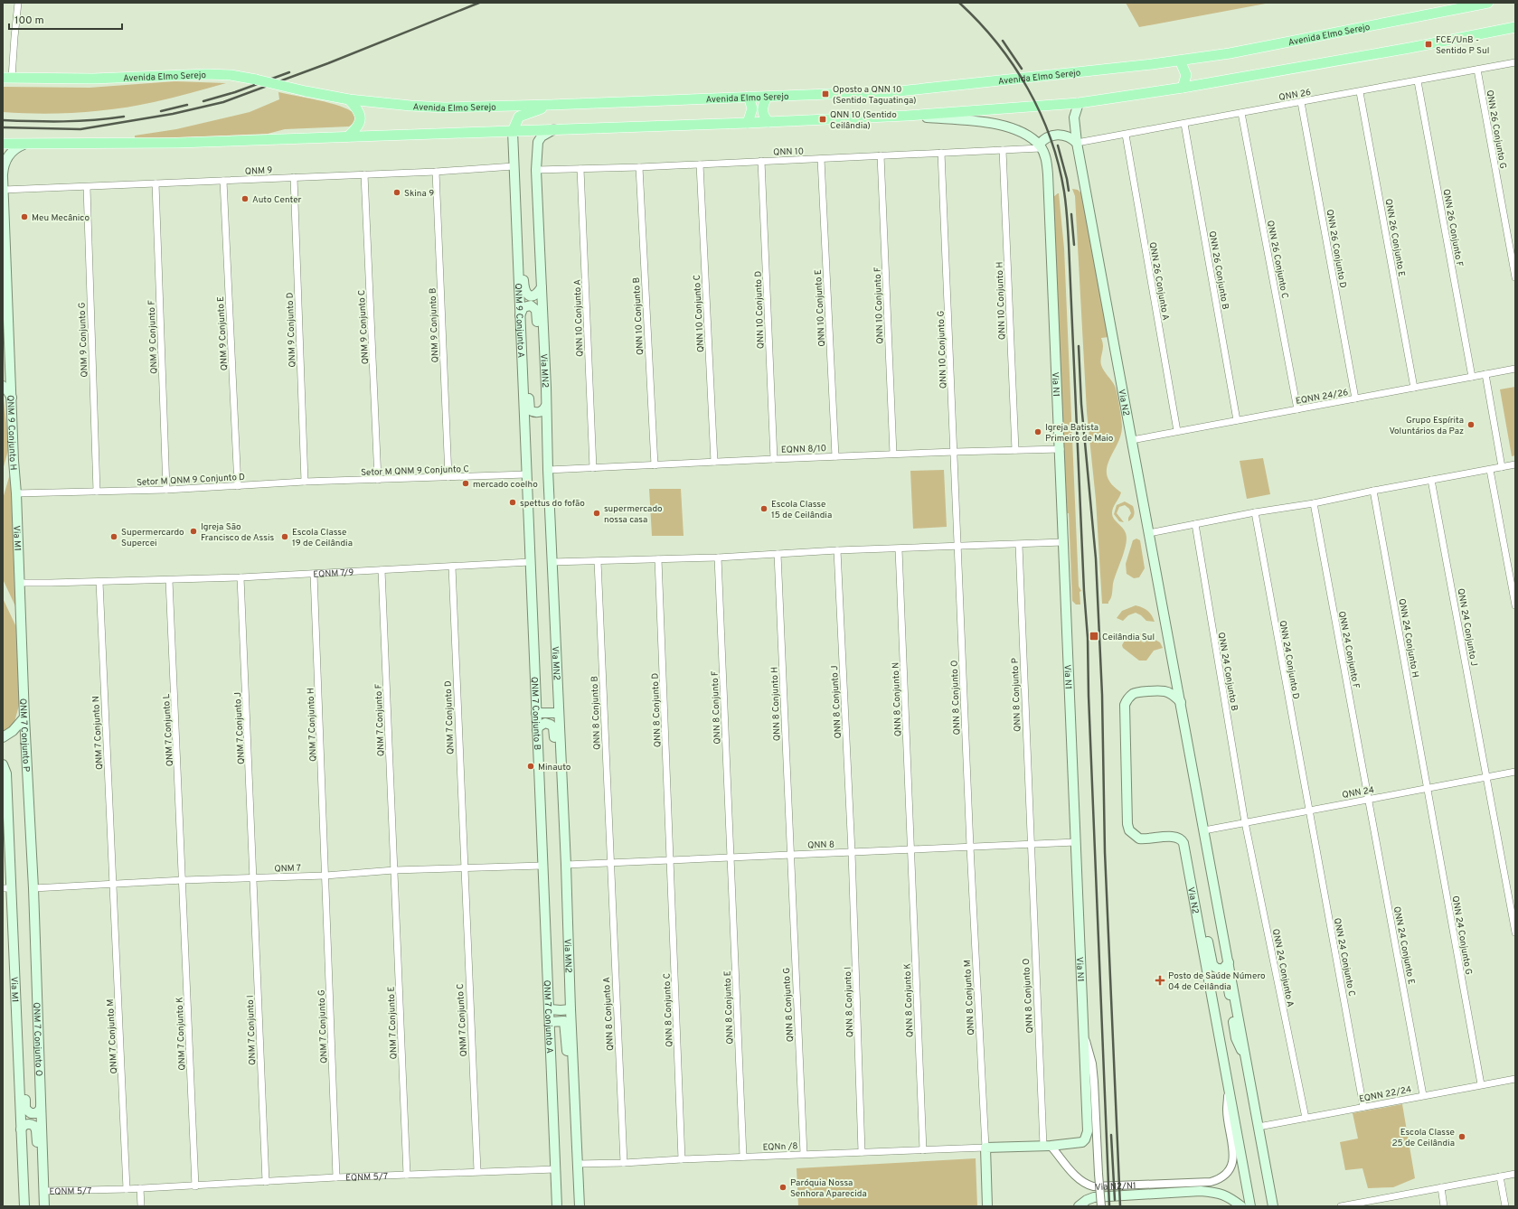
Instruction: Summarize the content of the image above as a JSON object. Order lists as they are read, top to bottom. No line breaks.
{"streets":{"main road":["Avenida Elmo Serejo","QNM 9 Conjunto A","Via MN2","Via N1","Via N2","QNM 9 Conjunto H","Via M1","QNM 7 Conjunto B","QNM 7 Conjunto P","QNM 7 Conjunto A","QNM 7 Conjunto O"],"street":["QNN 26","QNN 26 Conjunto G","QNN 10","QNM 9","QNN 26 Conjunto F","QNN 26 Conjunto E","QNN 26 Conjunto D","QNN 26 Conjunto C","QNN 26 Conjunto B","QNN 26 Conjunto A","QNN 10 Conjunto H","QNN 10 Conjunto F","QNN 10 Conjunto E","QNN 10 Conjunto D","QNN 10 Conjunto C","QNN 10 Conjunto B","QNN 10 Conjunto A","QNM 9 Conjunto B","QNM 9 Conjunto C","QNM 9 Conjunto D","QNM 9 Conjunto E","QNM 9 Conjunto F","QNM 9 Conjunto G","QNN 10 Conjunto G","EQNN 24/26","EQNN 8/10","Setor M QNM 9 Conjunto C","Setor M QNM 9 Conjunto D","EQNM 7/9","QNN 24 Conjunto J","QNN 24 Conjunto H","QNN 24 Conjunto F","QNN 24 Conjunto D","QNN 24 Conjunto B","QNN 8 Conjunto P","QNN 8 Conjunto O","QNN 8 Conjunto N","QNN 8 Conjunto J","QNN 8 Conjunto H","QNN 8 Conjunto F","QNN 8 Conjunto D","QNN 8 Conjunto B","QNM 7 Conjunto D","QNM 7 Conjunto F","QNM 7 Conjunto H","QNM 7 Conjunto J","QNM 7 Conjunto L","QNM 7 Conjunto N","QNN 24","QNN 8","QNM 7","QNN 24 Conjunto G","QNN 24 Conjunto E","QNN 24 Conjunto C","QNN 24 Conjunto A","QNN 8 Conjunto M","QNN 8 Conjunto K","QNN 8 Conjunto I","QNN 8 Conjunto G","QNN 8 Conjunto E","QNN 8 Conjunto C","QNN 8 Conjunto A","QNM 7 Conjunto C","QNM 7 Conjunto E","QNM 7 Conjunto G","QNM 7 Conjunto I","QNM 7 Conjunto K","QNM 7 Conjunto M","EQNN 22/24","EQNn /8","EQNM 5/7","Via N2/N1"]},"crossings":[["QNN 26","QNN 26 Conjunto G"],["QNN 26","QNN 26 Conjunto F"],["QNN 26","QNN 26 Conjunto E"],["QNN 26","QNN 26 Conjunto D"],["QNN 26","QNN 26 Conjunto C"],["QNN 26","QNN 26 Conjunto B"],["QNN 26","QNN 26 Conjunto A"],["QNN 26","Via N2"],["QNN 10","QNN 10 Conjunto H"],["QNN 10","QNN 10 Conjunto F"],["QNN 10","QNN 10 Conjunto E"],["QNN 10","QNN 10 Conjunto D"],["QNN 10","QNN 10 Conjunto C"],["QNN 10","QNN 10 Conjunto B"],["QNN 10","QNN 10 Conjunto A"],["QNN 10","QNN 10 Conjunto G"],["QNN 10","Via MN2"],["QNN 10","Via N1"],["QNM 9","QNM 9 Conjunto A"],["QNM 9","QNM 9 Conjunto B"],["QNM 9","QNM 9 Conjunto C"],["QNM 9","QNM 9 Conjunto D"],["QNM 9","QNM 9 Conjunto E"],["QNM 9","QNM 9 Conjunto F"],["QNM 9","QNM 9 Conjunto G"],["QNM 9","QNM 9 Conjunto H"],["QNN 26 Conjunto F","EQNN 24/26"],["QNN 26 Conjunto E","EQNN 24/26"],["QNN 26 Conjunto D","EQNN 24/26"],["QNN 26 Conjunto C","EQNN 24/26"],["QNN 26 Conjunto B","EQNN 24/26"],["QNN 26 Conjunto A","EQNN 24/26"],["QNN 10 Conjunto H","EQNN 8/10"],["QNN 10 Conjunto F","EQNN 8/10"],["QNN 10 Conjunto E","EQNN 8/10"],["QNN 10 Conjunto D","EQNN 8/10"],["QNN 10 Conjunto C","EQNN 8/10"],["QNN 10 Conjunto B","EQNN 8/10"],["QNN 10 Conjunto A","EQNN 8/10"],["QNM 9 Conjunto A","Setor M QNM 9 Conjunto C"],["QNM 9 Conjunto B","Setor M QNM 9 Conjunto C"],["QNM 9 Conjunto C","Setor M QNM 9 Conjunto C"],["QNM 9 Conjunto D","Setor M QNM 9 Conjunto D"],["QNM 9 Conjunto E","Setor M QNM 9 Conjunto D"],["QNM 9 Conjunto F","Setor M QNM 9 Conjunto D"],["QNM 9 Conjunto G","Setor M QNM 9 Conjunto D"],["QNN 10 Conjunto G","EQNN 8/10"],["QNN 10 Conjunto G","QNN 8 Conjunto O"],["Via MN2","EQNN 8/10"],["Via MN2","QNN 8"],["Via MN2","EQNn /8"],["Via N1","EQNN 8/10"],["Via N1","QNN 8"],["EQNN 24/26","Via N2"],["Via N2","QNN 24"],["Via N2","EQNN 22/24"],["Via N2","Via N2/N1"],["QNM 9 Conjunto H","Setor M QNM 9 Conjunto D"],["QNM 9 Conjunto H","Via M1"],["Setor M QNM 9 Conjunto C","Setor M QNM 9 Conjunto D"],["Setor M QNM 9 Conjunto D","Via M1"],["Via M1","EQNM 7/9"],["Via M1","QNM 7 Conjunto P"],["EQNM 7/9","QNM 7 Conjunto B"],["EQNM 7/9","QNM 7 Conjunto D"],["EQNM 7/9","QNM 7 Conjunto F"],["EQNM 7/9","QNM 7 Conjunto H"],["EQNM 7/9","QNM 7 Conjunto J"],["EQNM 7/9","QNM 7 Conjunto L"],["EQNM 7/9","QNM 7 Conjunto N"],["EQNM 7/9","QNM 7 Conjunto P"],["QNN 24 Conjunto J","QNN 24"],["QNN 24 Conjunto H","QNN 24"],["QNN 24 Conjunto H","QNN 24 Conjunto G"],["QNN 24 Conjunto F","QNN 24"],["QNN 24 Conjunto F","QNN 24 Conjunto E"],["QNN 24 Conjunto D","QNN 24"],["QNN 24 Conjunto D","QNN 24 Conjunto C"],["QNN 24 Conjunto B","QNN 24"],["QNN 24 Conjunto B","QNN 24 Conjunto A"],["QNN 8 Conjunto P","QNN 8 Conjunto O"],["QNN 8 Conjunto P","QNN 8"],["QNN 8 Conjunto O","QNN 8"],["QNN 8 Conjunto O","QNN 8 Conjunto M"],["QNN 8 Conjunto O","Via N2/N1"],["QNN 8 Conjunto N","QNN 8"],["QNN 8 Conjunto N","QNN 8 Conjunto K"],["QNN 8 Conjunto J","QNN 8"],["QNN 8 Conjunto J","QNN 8 Conjunto I"],["QNN 8 Conjunto H","QNN 8"],["QNN 8 Conjunto H","QNN 8 Conjunto G"],["QNN 8 Conjunto F","QNN 8"],["QNN 8 Conjunto F","QNN 8 Conjunto E"],["QNN 8 Conjunto D","QNN 8"],["QNN 8 Conjunto D","QNN 8 Conjunto C"],["QNN 8 Conjunto B","QNN 8"],["QNN 8 Conjunto B","QNN 8 Conjunto A"],["QNM 7 Conjunto B","QNM 7"],["QNM 7 Conjunto B","QNM 7 Conjunto A"],["QNM 7 Conjunto D","QNM 7"],["QNM 7 Conjunto D","QNM 7 Conjunto C"],["QNM 7 Conjunto F","QNM 7"],["QNM 7 Conjunto F","QNM 7 Conjunto E"],["QNM 7 Conjunto H","QNM 7"],["QNM 7 Conjunto H","QNM 7 Conjunto G"],["QNM 7 Conjunto J","QNM 7"],["QNM 7 Conjunto J","QNM 7 Conjunto I"],["QNM 7 Conjunto L","QNM 7"],["QNM 7 Conjunto L","QNM 7 Conjunto K"],["QNM 7 Conjunto N","QNM 7"],["QNM 7 Conjunto N","QNM 7 Conjunto M"],["QNM 7 Conjunto P","QNM 7"],["QNM 7 Conjunto P","QNM 7 Conjunto O"],["QNN 24","QNN 24 Conjunto G"],["QNN 24","QNN 24 Conjunto E"],["QNN 24","QNN 24 Conjunto C"],["QNN 24","QNN 24 Conjunto A"],["QNN 8","QNN 8 Conjunto M"],["QNN 8","QNN 8 Conjunto K"],["QNN 8","QNN 8 Conjunto I"],["QNN 8","QNN 8 Conjunto G"],["QNN 8","QNN 8 Conjunto E"],["QNN 8","QNN 8 Conjunto C"],["QNN 8","QNN 8 Conjunto A"],["QNM 7","QNM 7 Conjunto A"],["QNM 7","QNM 7 Conjunto C"],["QNM 7","QNM 7 Conjunto E"],["QNM 7","QNM 7 Conjunto G"],["QNM 7","QNM 7 Conjunto I"],["QNM 7","QNM 7 Conjunto K"],["QNM 7","QNM 7 Conjunto M"],["QNM 7","QNM 7 Conjunto O"],["QNN 24 Conjunto G","EQNN 22/24"],["QNN 24 Conjunto E","EQNN 22/24"],["QNN 24 Conjunto C","EQNN 22/24"],["QNN 24 Conjunto A","EQNN 22/24"],["QNN 8 Conjunto M","EQNn /8"],["QNN 8 Conjunto K","EQNn /8"],["QNN 8 Conjunto I","EQNn /8"],["QNN 8 Conjunto G","EQNn /8"],["QNN 8 Conjunto E","EQNn /8"],["QNN 8 Conjunto C","EQNn /8"],["QNN 8 Conjunto A","EQNn /8"],["QNM 7 Conjunto A","EQNM 5/7"],["QNM 7 Conjunto C","EQNM 5/7"],["QNM 7 Conjunto E","EQNM 5/7"],["QNM 7 Conjunto G","EQNM 5/7"],["QNM 7 Conjunto I","EQNM 5/7"],["QNM 7 Conjunto K","EQNM 5/7"],["QNM 7 Conjunto M","EQNM 5/7"],["QNM 7 Conjunto O","EQNM 5/7"]],"places":{"transit":["FCE/UnB - Sentido P Sul","Oposto a QNN 10 (Sentido Taguatinga)","QNN 10 (Sentido Ceilândia)","Ceilândia Sul"],"other":["Skina 9","Auto Center","Meu Mecânico","Grupo Espírita Voluntários da Paz","Igreja Batista Primeiro de Maio","mercado coelho","spettus do fofão","Escola Classe 15 de Ceilândia","supermercado nossa casa","Igreja São Francisco de Assis","Supermercardo Supercei","Escola Classe 19 de Ceilândia","Minauto","Escola Classe 25 de Ceilândia","Paróquia Nossa Senhora Aparecida"],"health":["Posto de Saúde Número 04 de Ceilândia"]},"scale_bar":"100 m"}
